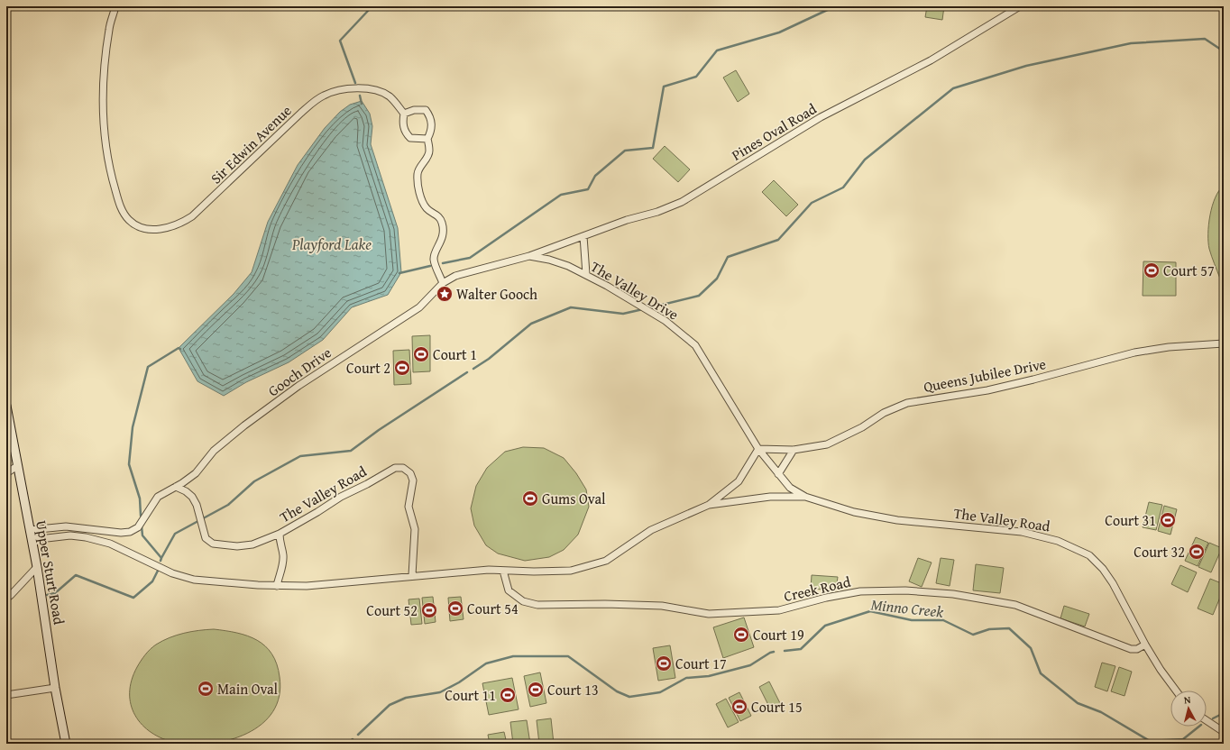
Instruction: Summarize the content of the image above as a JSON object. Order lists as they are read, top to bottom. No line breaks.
{"streets":{"main road":["Upper Sturt Road"],"street":["Pines Oval Road","Sir Edwin Avenue","The Valley Drive","Gooch Drive","Queens Jubilee Drive","The Valley Road","Creek Road"]},"crossings":[["Pines Oval Road","The Valley Drive"],["The Valley Drive","Gooch Drive"],["The Valley Drive","Queens Jubilee Drive"],["The Valley Drive","The Valley Road"],["Gooch Drive","The Valley Road"],["Gooch Drive","Upper Sturt Road"],["Queens Jubilee Drive","The Valley Road"],["The Valley Road","Upper Sturt Road"],["The Valley Road","Creek Road"]],"water":["Playford Lake","Minno Creek"],"places":{"sports":["Court 57","Court 1","Court 2","Gums Oval","Court 31","Court 32","Court 54","Court 52","Court 19","Court 17","Main Oval","Court 13","Court 11","Court 15"],"place":["Walter Gooch"]},"north":"top"}
